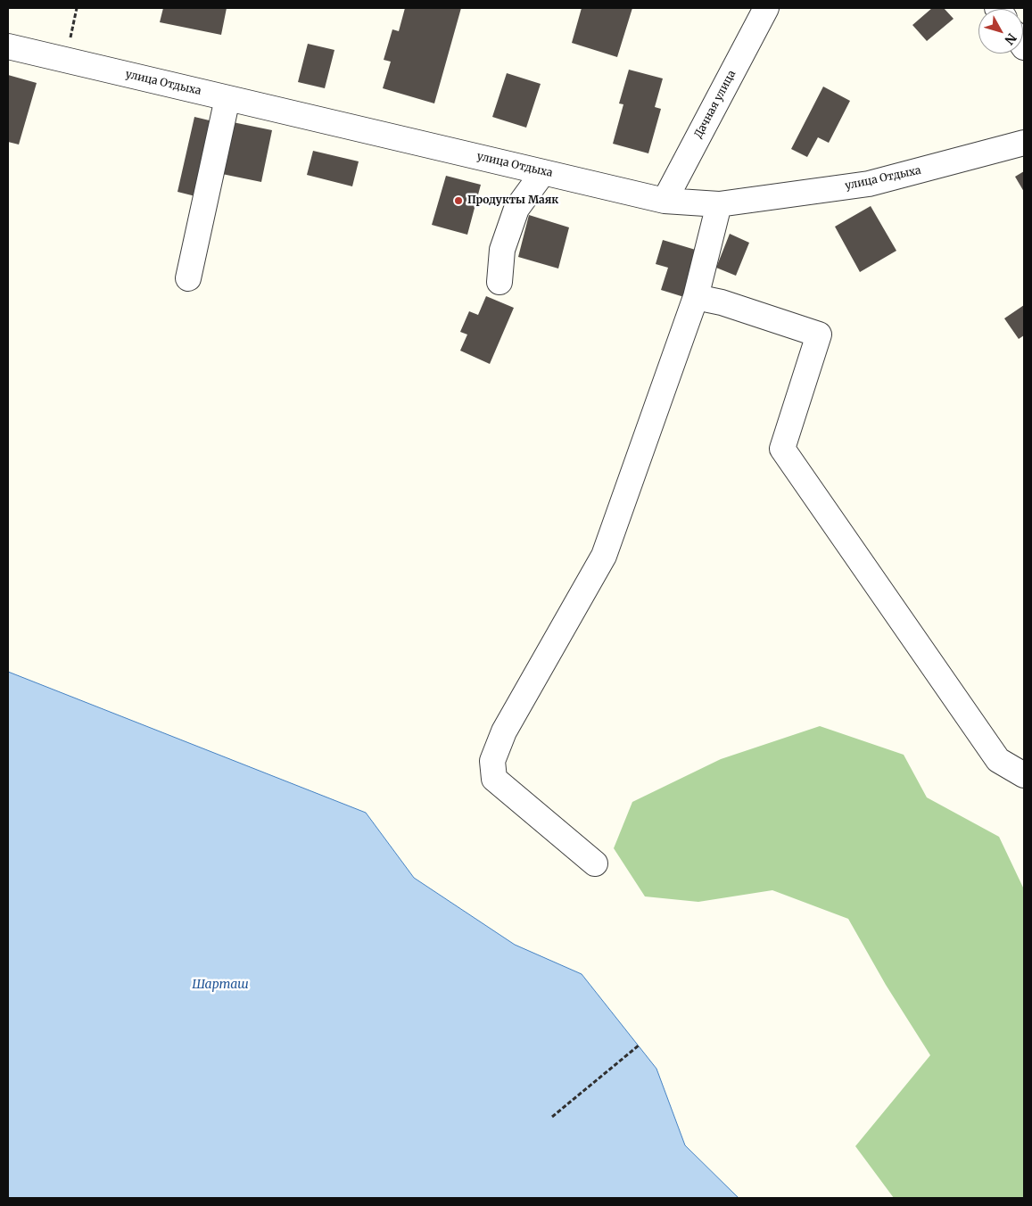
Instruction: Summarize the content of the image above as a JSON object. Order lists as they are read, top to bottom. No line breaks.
{"streets":{"street":["улица Отдыха","Дачная улица"]},"crossings":[["улица Отдыха","Дачная улица"]],"water":["Шарташ"],"places":["Продукты Маяк"],"north":"bottom right"}
